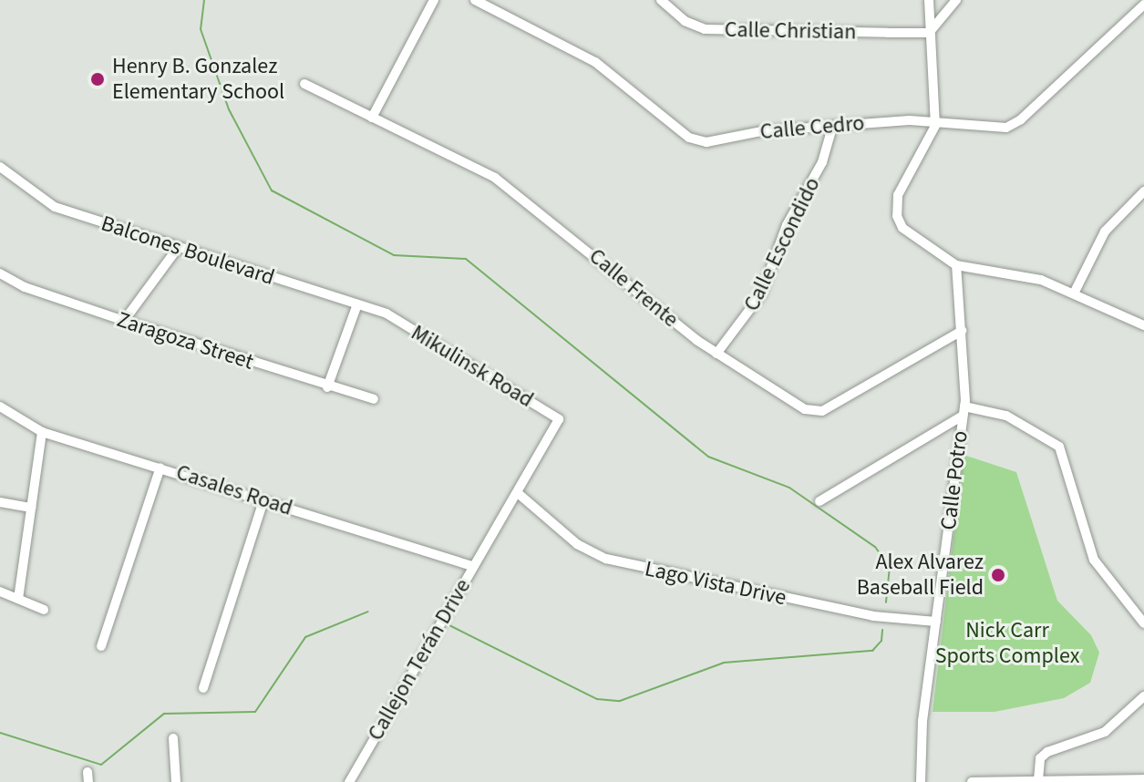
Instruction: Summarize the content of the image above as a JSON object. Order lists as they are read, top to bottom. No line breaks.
{"streets":{"street":["Calle Christian","Calle Cedro","Calle Escondido","Balcones Boulevard","Calle Frente","Zaragoza Street","Mikulinsk Road","Calle Potro","Casales Road","Lago Vista Drive","Callejon Terán Drive"]},"crossings":[["Calle Cedro","Calle Escondido"],["Calle Escondido","Calle Frente"],["Balcones Boulevard","Mikulinsk Road"],["Calle Frente","Calle Potro"],["Mikulinsk Road","Callejon Terán Drive"],["Calle Potro","Lago Vista Drive"],["Casales Road","Callejon Terán Drive"],["Lago Vista Drive","Callejon Terán Drive"]],"parks":["Nick Carr Sports Complex"],"places":["Henry B. Gonzalez Elementary School","Alex Alvarez Baseball Field"]}
